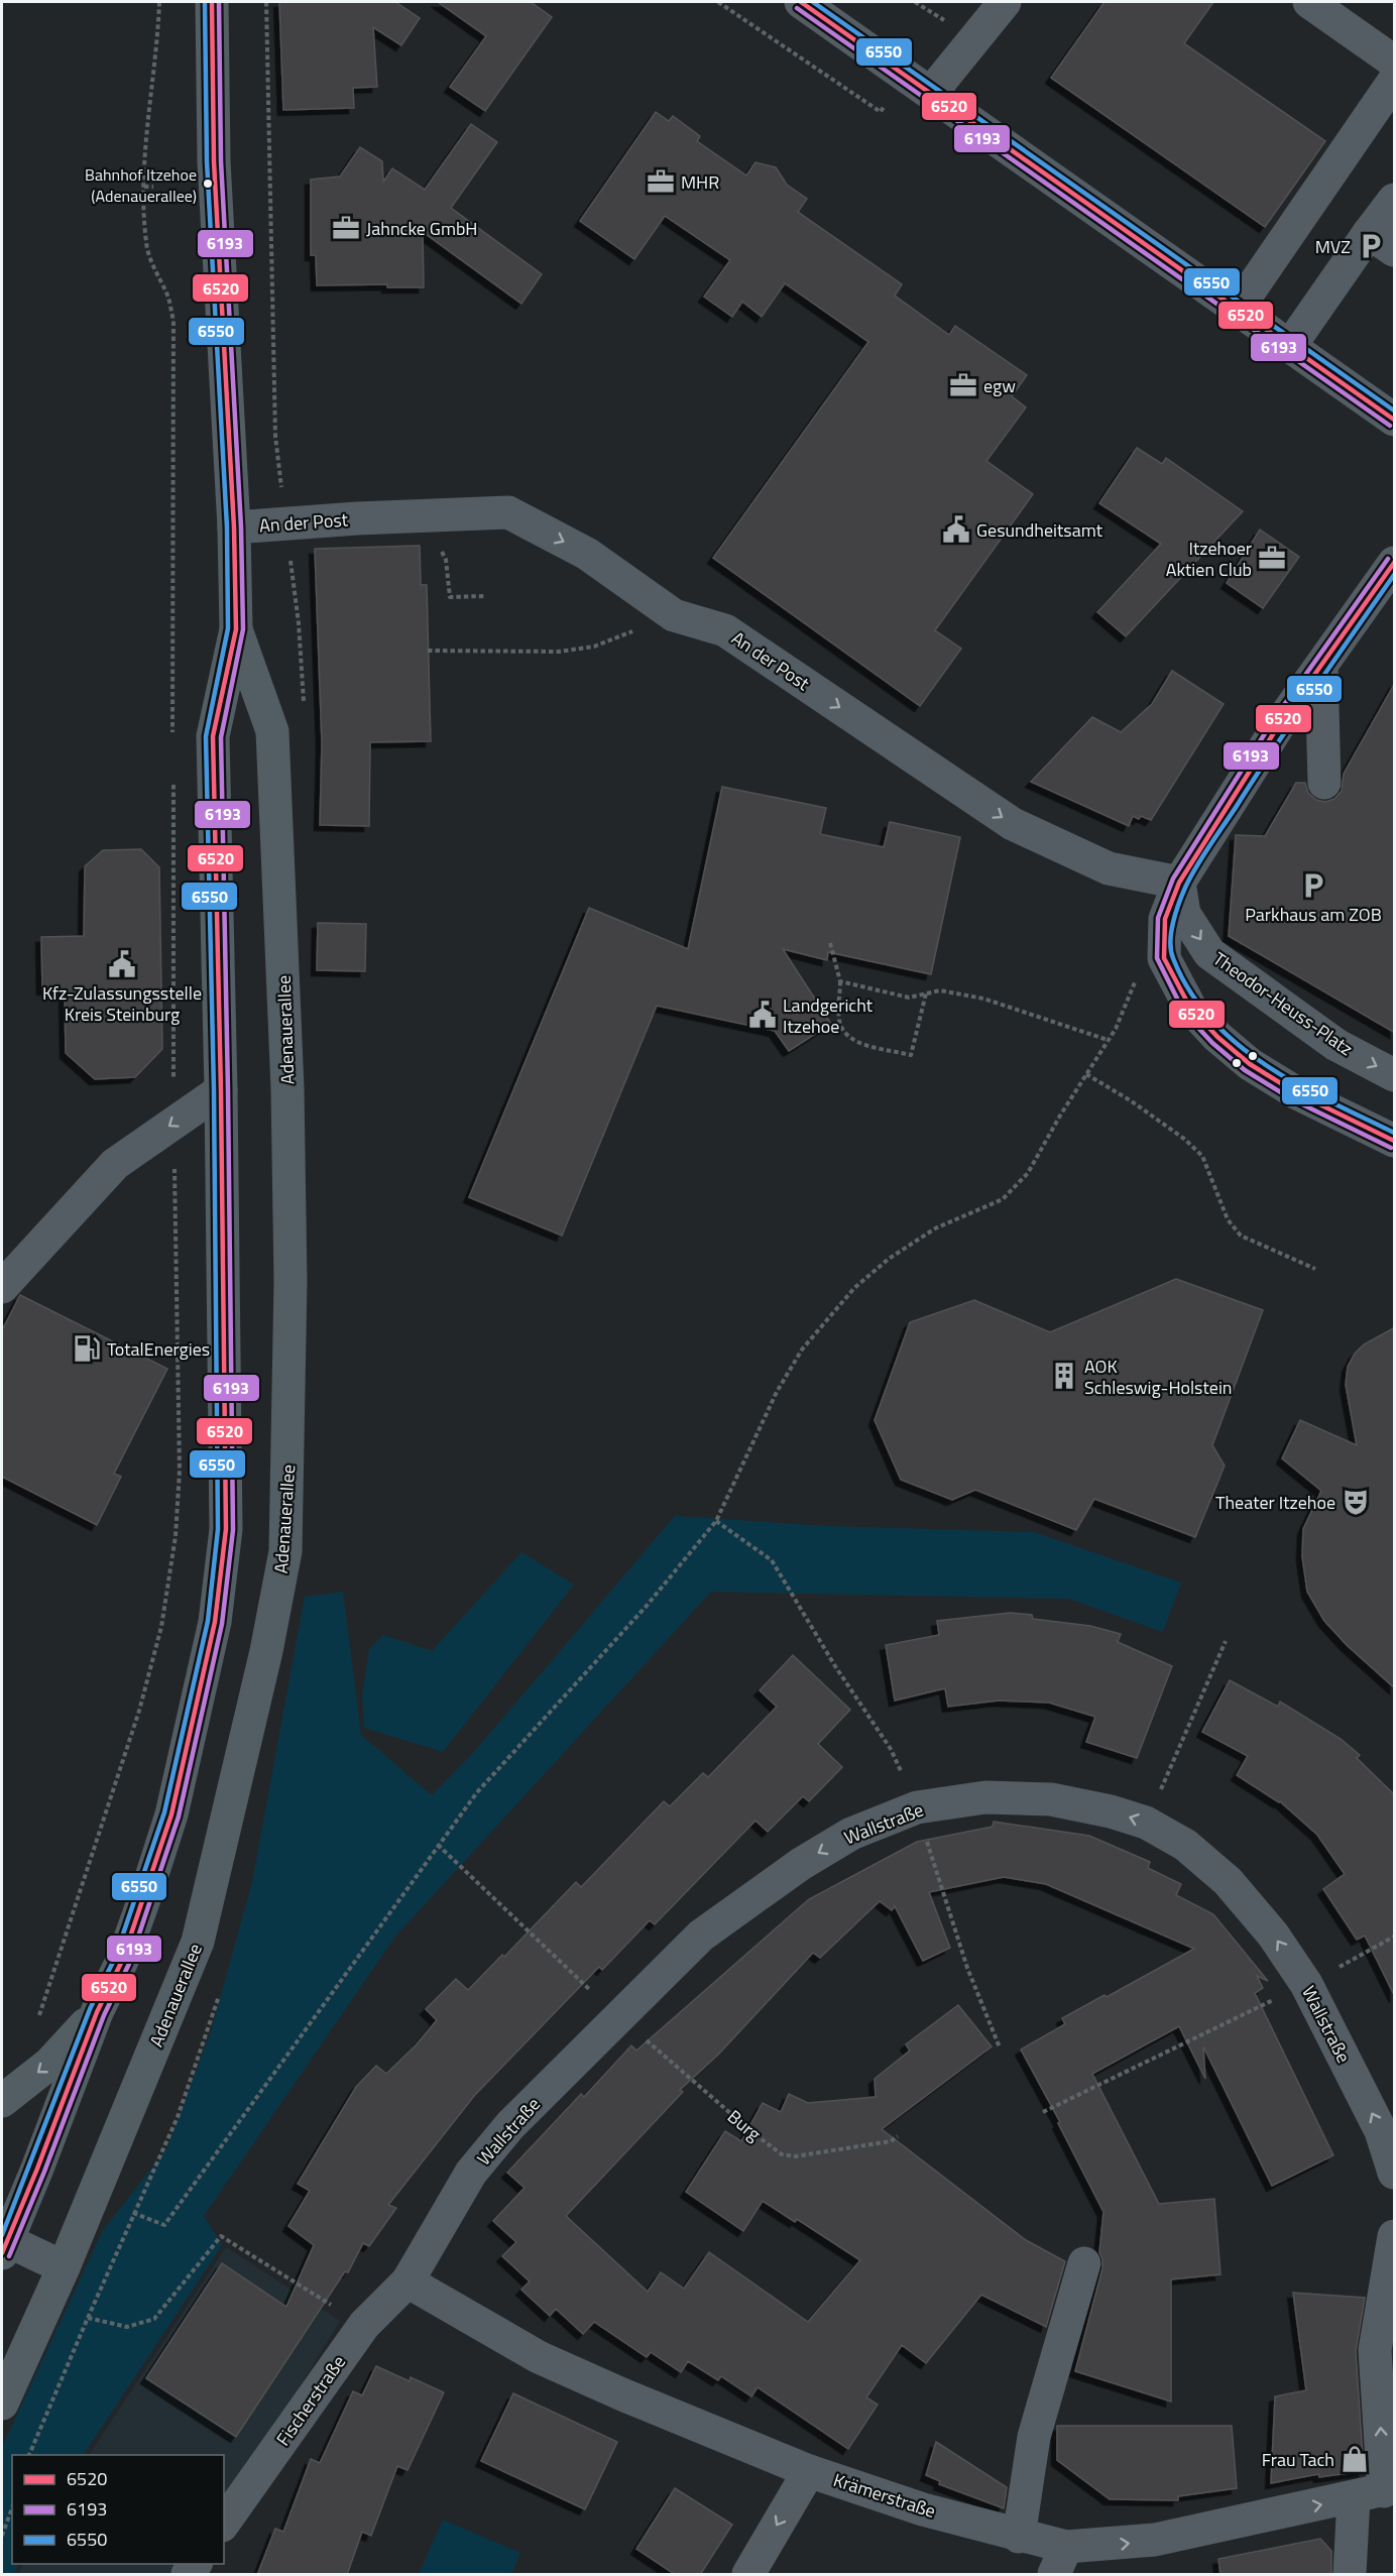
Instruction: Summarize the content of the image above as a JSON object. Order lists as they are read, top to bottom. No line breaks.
{"streets":{"main road":["Adenauerallee"],"street":["An der Post","Theodor-Heuss-Platz","Wallstraße","Fischerstraße","Krämerstraße"],"path":["Burg"]},"crossings":[["An der Post","Theodor-Heuss-Platz"],["An der Post","Adenauerallee"],["Wallstraße","Burg"],["Wallstraße","Fischerstraße"],["Wallstraße","Krämerstraße"],["Fischerstraße","Krämerstraße"]],"one_way":["An der Post","Theodor-Heuss-Platz"],"places":{"office":["MHR","Jahncke GmbH","egw","Itzehoer Aktien Club"],"other":["Bahnhof Itzehoe (Adenauerallee)"],"parking":["MVZ","Parkhaus am ZOB"],"public building":["Gesundheitsamt","Kfz-Zulassungsstelle Kreis Steinburg","Landgericht Itzehoe"],"fuel station":["TotalEnergies"],"building":["AOK Schleswig-Holstein"],"theatre":["Theater Itzehoe"],"shop":["Frau Tach"]},"lines":["transit line 6520","transit line 6193","transit line 6550"],"legend":["6520","6193","6550"]}
